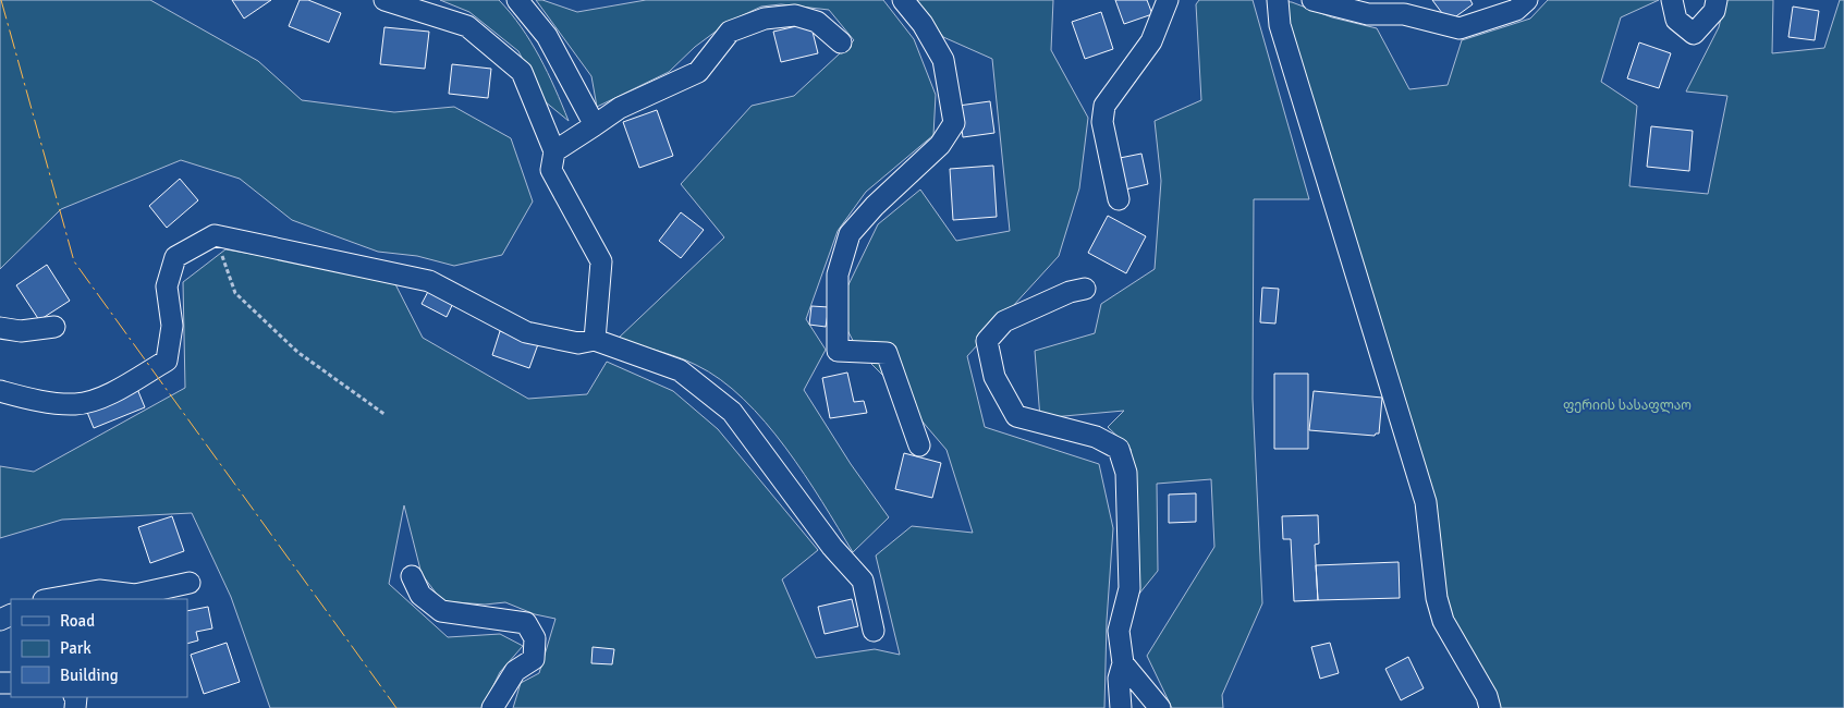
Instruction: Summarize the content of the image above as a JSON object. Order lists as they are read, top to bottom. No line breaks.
{"parks":["ფერიის სასაფლაო"],"legend":["Road","Park","Building"]}
